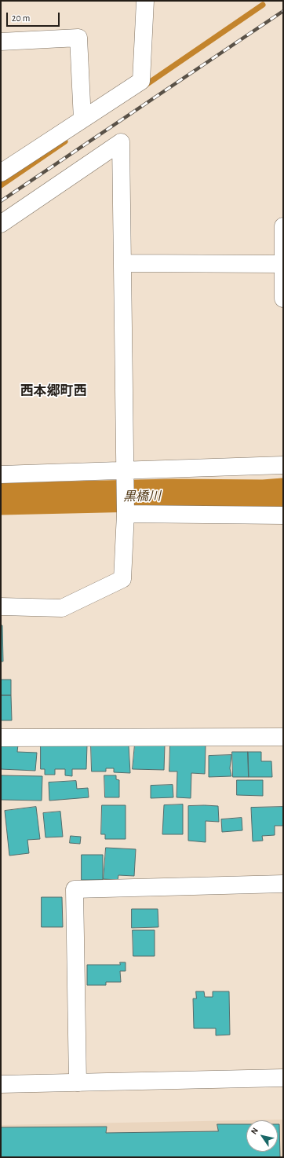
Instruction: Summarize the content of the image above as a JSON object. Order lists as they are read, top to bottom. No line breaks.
{"districts":["西本郷町西"],"water":["黒橋川"],"scale_bar":"20 m","north":"top left"}
